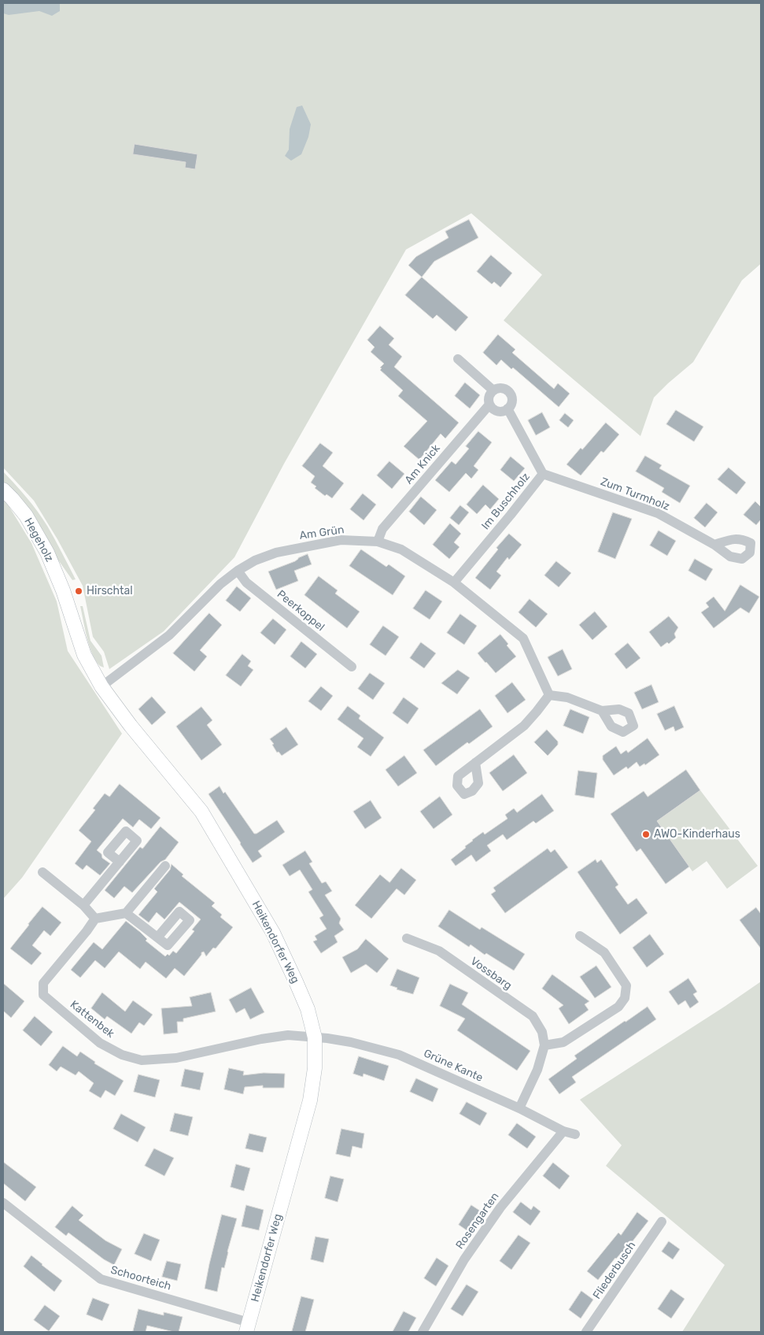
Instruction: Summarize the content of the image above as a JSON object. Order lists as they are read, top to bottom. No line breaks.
{"streets":{"street":["Am Knick","Zum Turmholz","Im Buschholz","Am Grün","Hegeholz","Peerkoppel","Heikendorfer Weg","Vossbarg","Kattenbek","Grüne Kante","Rosengarten","Fliederbusch","Schoorteich"]},"crossings":[["Am Knick","Im Buschholz"],["Am Knick","Am Grün"],["Zum Turmholz","Im Buschholz"],["Im Buschholz","Am Grün"],["Am Grün","Peerkoppel"],["Am Grün","Heikendorfer Weg"],["Hegeholz","Heikendorfer Weg"],["Heikendorfer Weg","Kattenbek"],["Heikendorfer Weg","Grüne Kante"],["Heikendorfer Weg","Schoorteich"],["Kattenbek","Grüne Kante"],["Grüne Kante","Rosengarten"]],"places":["Hirschtal","AWO-Kinderhaus"]}
